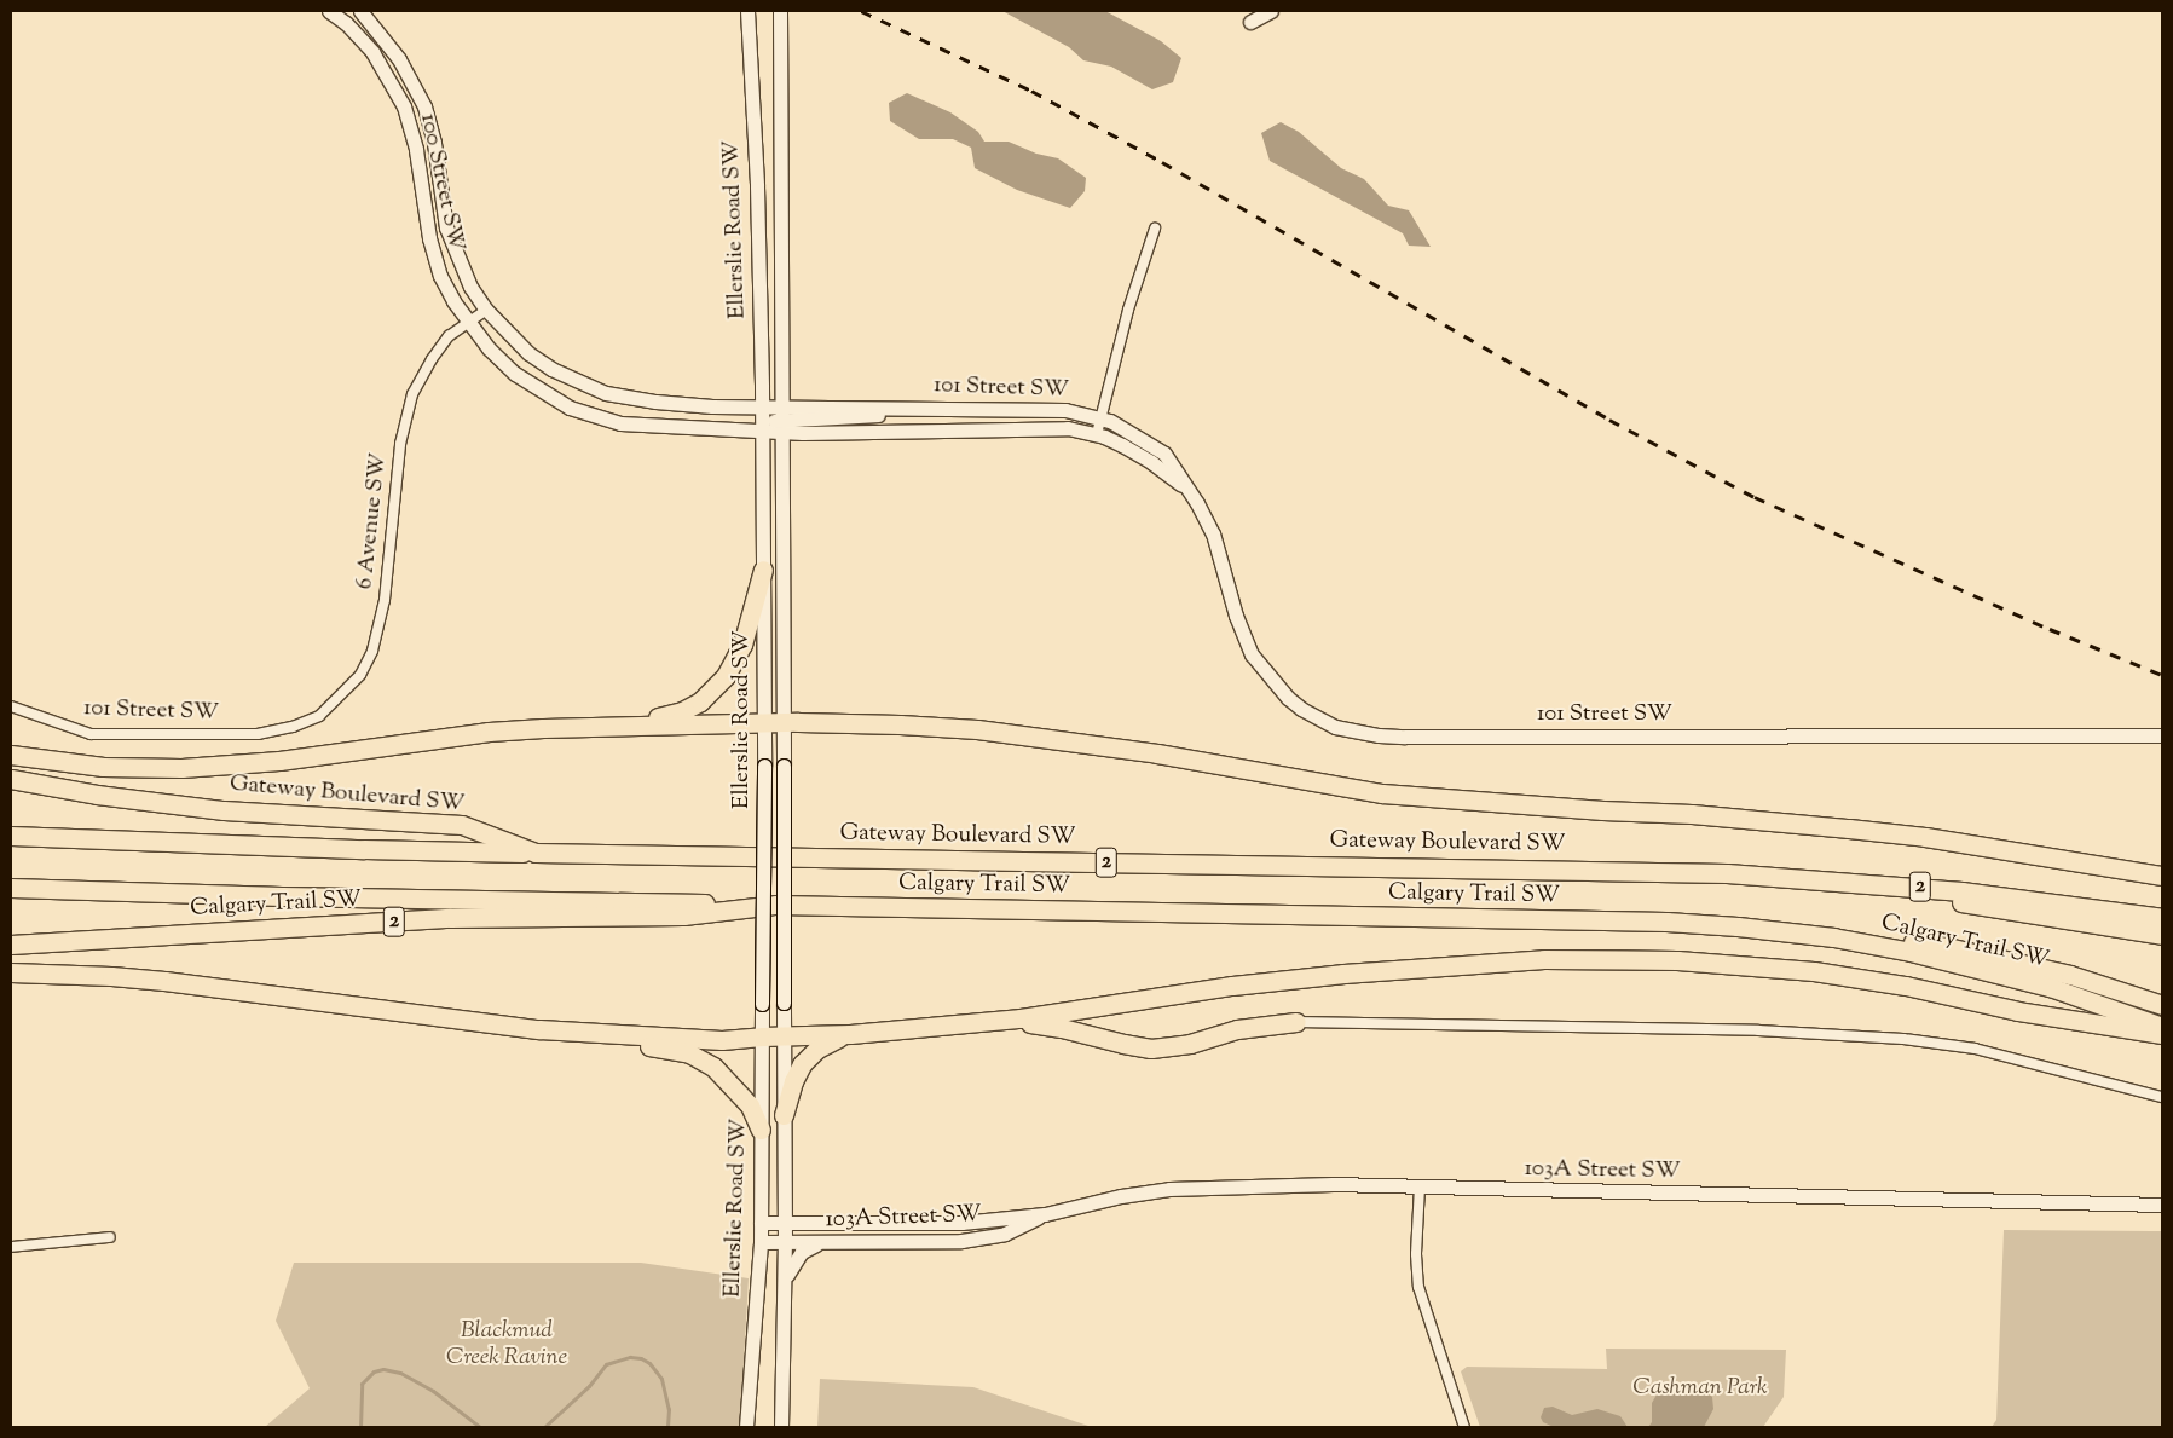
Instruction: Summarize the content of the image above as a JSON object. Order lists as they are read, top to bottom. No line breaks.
{"streets":{"highway":["Gateway Boulevard SW","2","Calgary Trail SW"],"street":["100 Street SW","Ellerslie Road SW","101 Street SW","6 Avenue SW","103A Street SW"]},"crossings":[["100 Street SW","Ellerslie Road SW"],["100 Street SW","101 Street SW"],["100 Street SW","6 Avenue SW"],["Ellerslie Road SW","101 Street SW"],["Ellerslie Road SW","103A Street SW"],["101 Street SW","6 Avenue SW"]],"parks":["Blackmud Creek Ravine","Cashman Park"]}
